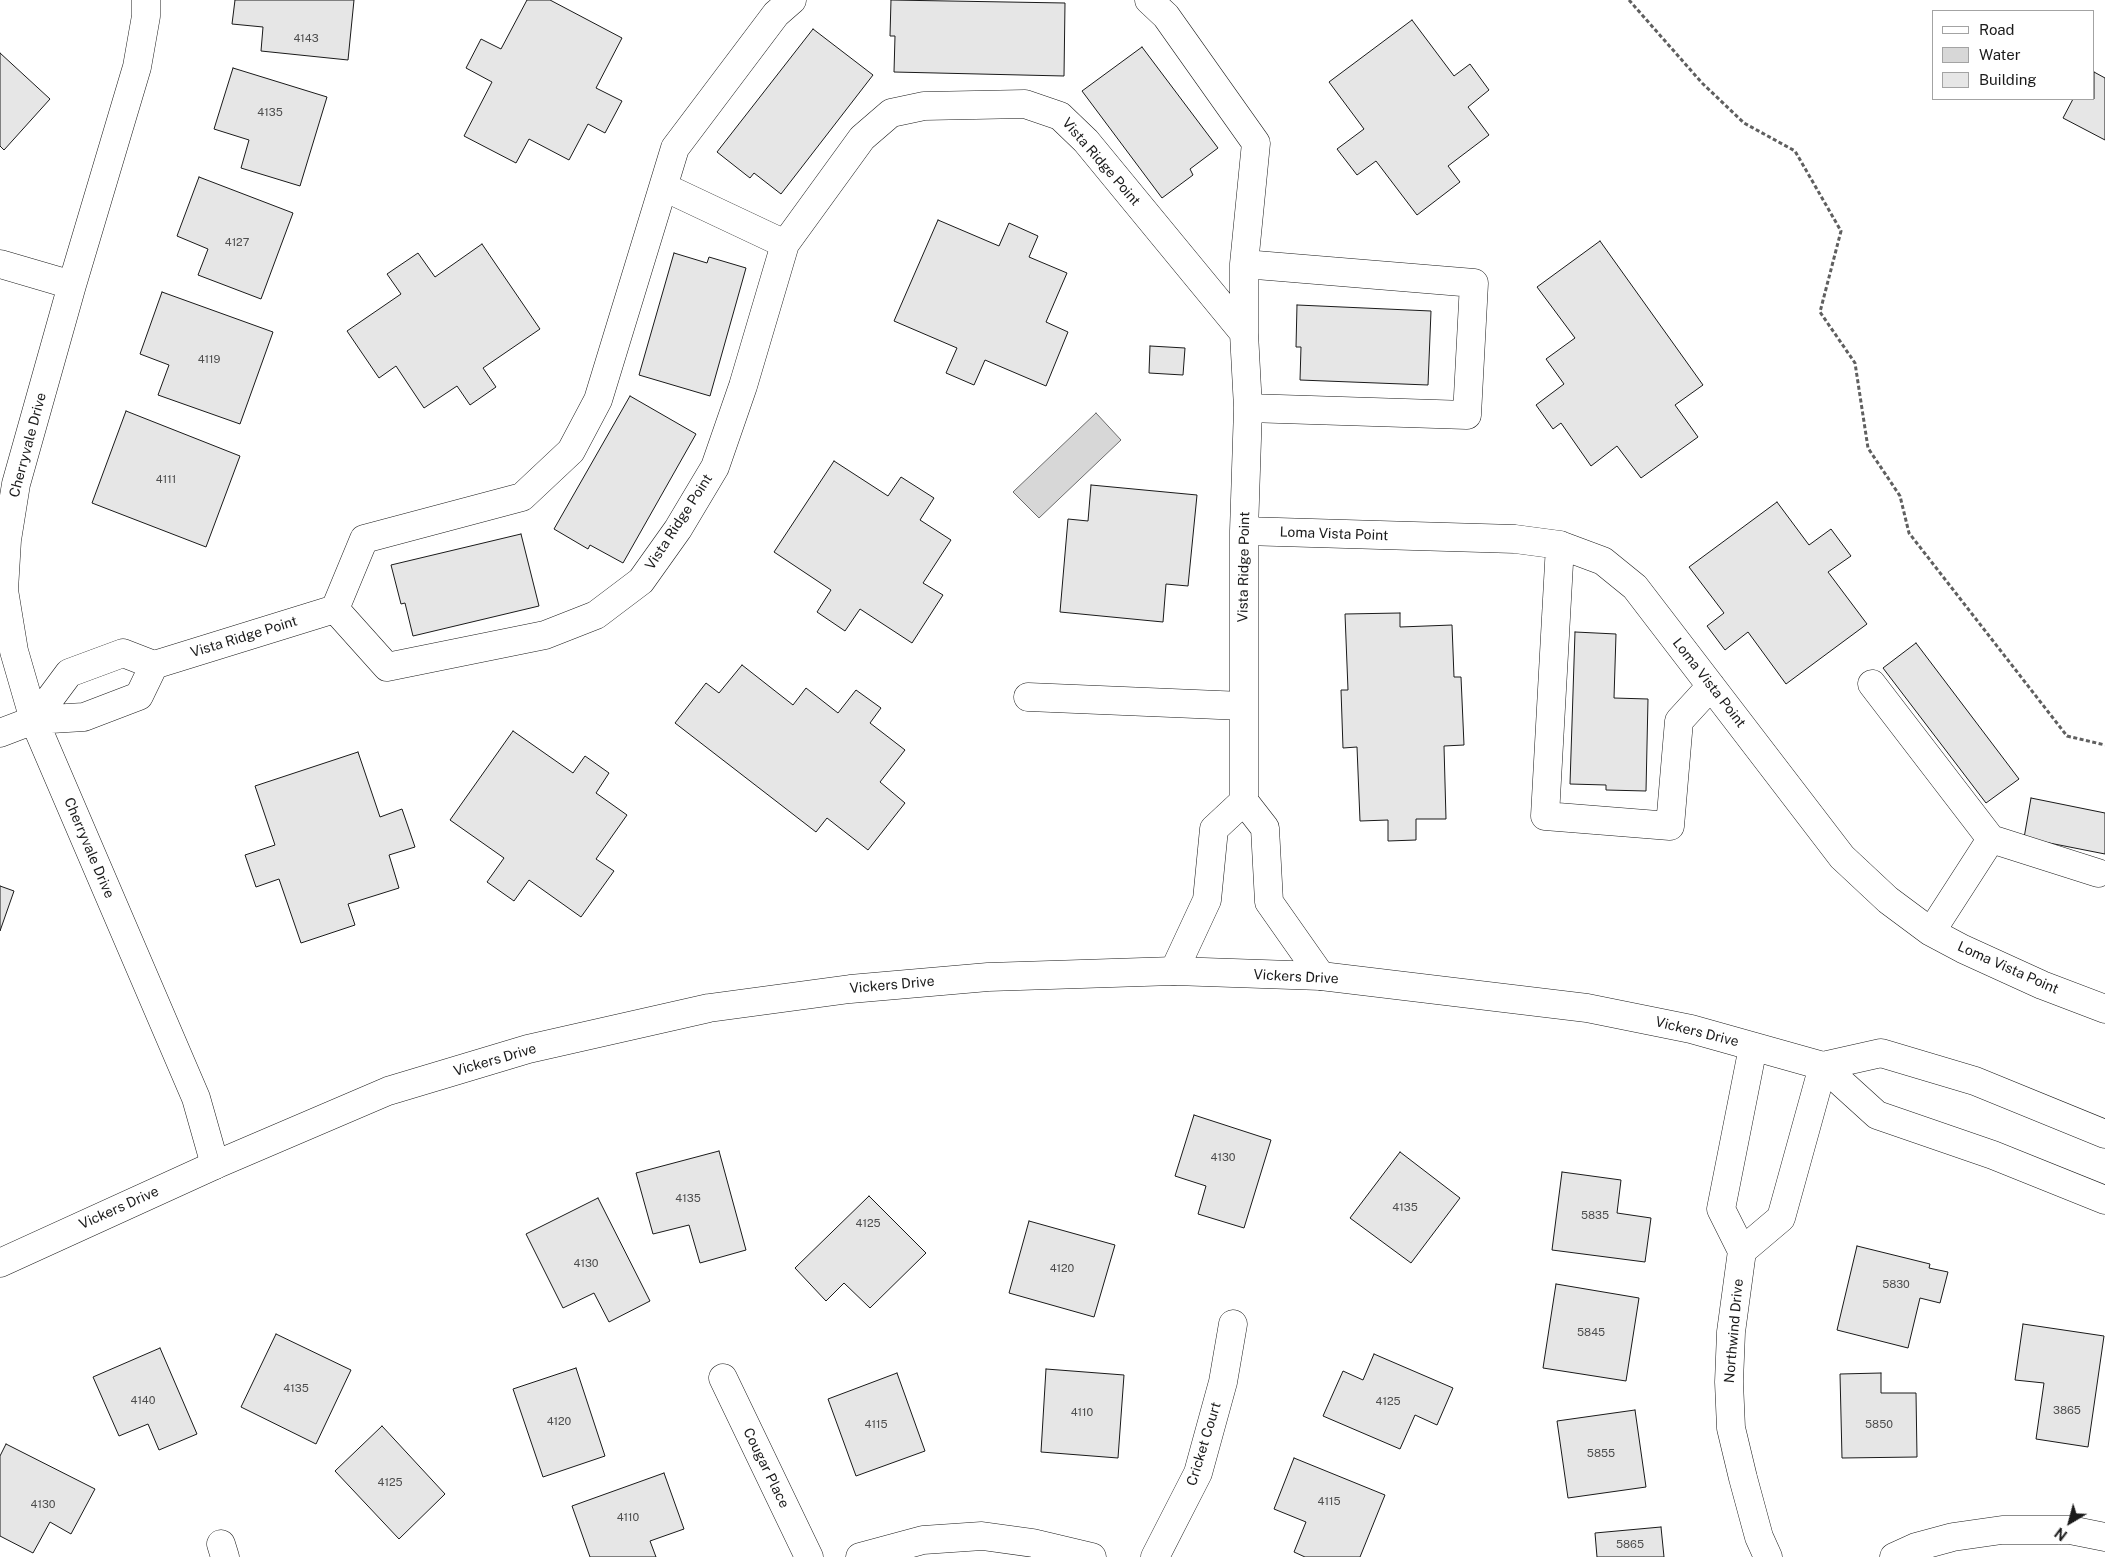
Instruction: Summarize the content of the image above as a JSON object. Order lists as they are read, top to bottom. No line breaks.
{"streets":{"street":["Vista Ridge Point","Cherryvale Drive","Loma Vista Point","Vickers Drive","Northwind Drive","Cricket Court","Cougar Place"]},"crossings":[["Vista Ridge Point","Loma Vista Point"],["Cherryvale Drive","Vickers Drive"]],"house_numbers":["4143","4135","4127","4119","4111","4130","4135","4135","5835","4125","4130","4120","5830","5845","4135","4140","4125","3865","4110","4120","4115","5850","5855","4125","4115","4130","4110","5865"],"legend":["Road","Water","Building"],"north":"bottom left"}
